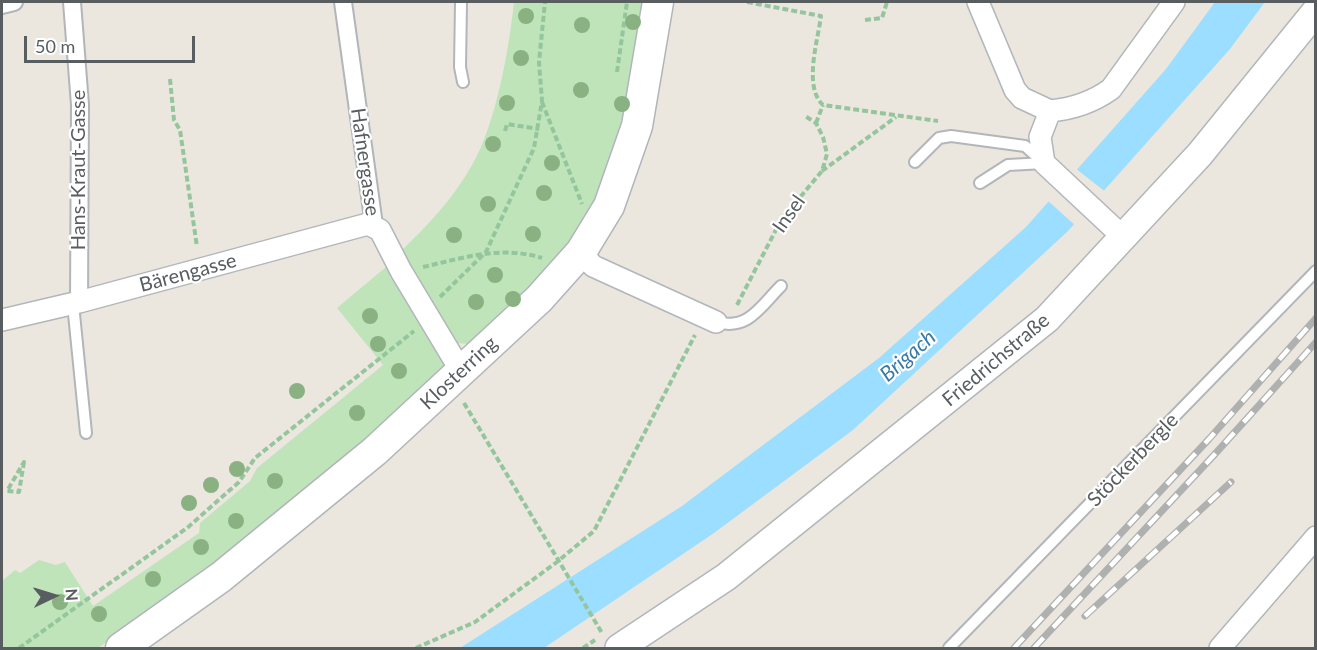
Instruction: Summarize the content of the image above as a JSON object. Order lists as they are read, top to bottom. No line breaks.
{"streets":{"main road":["Klosterring"],"street":["Hafnergasse","Hans-Kraut-Gasse","Bärengasse","Friedrichstraße"],"lane":["Stöckerbergle"],"path":["Insel"]},"crossings":[["Hafnergasse","Bärengasse"],["Hafnergasse","Klosterring"],["Hans-Kraut-Gasse","Bärengasse"]],"water":["Brigach"],"scale_bar":"50 m","north":"right"}
